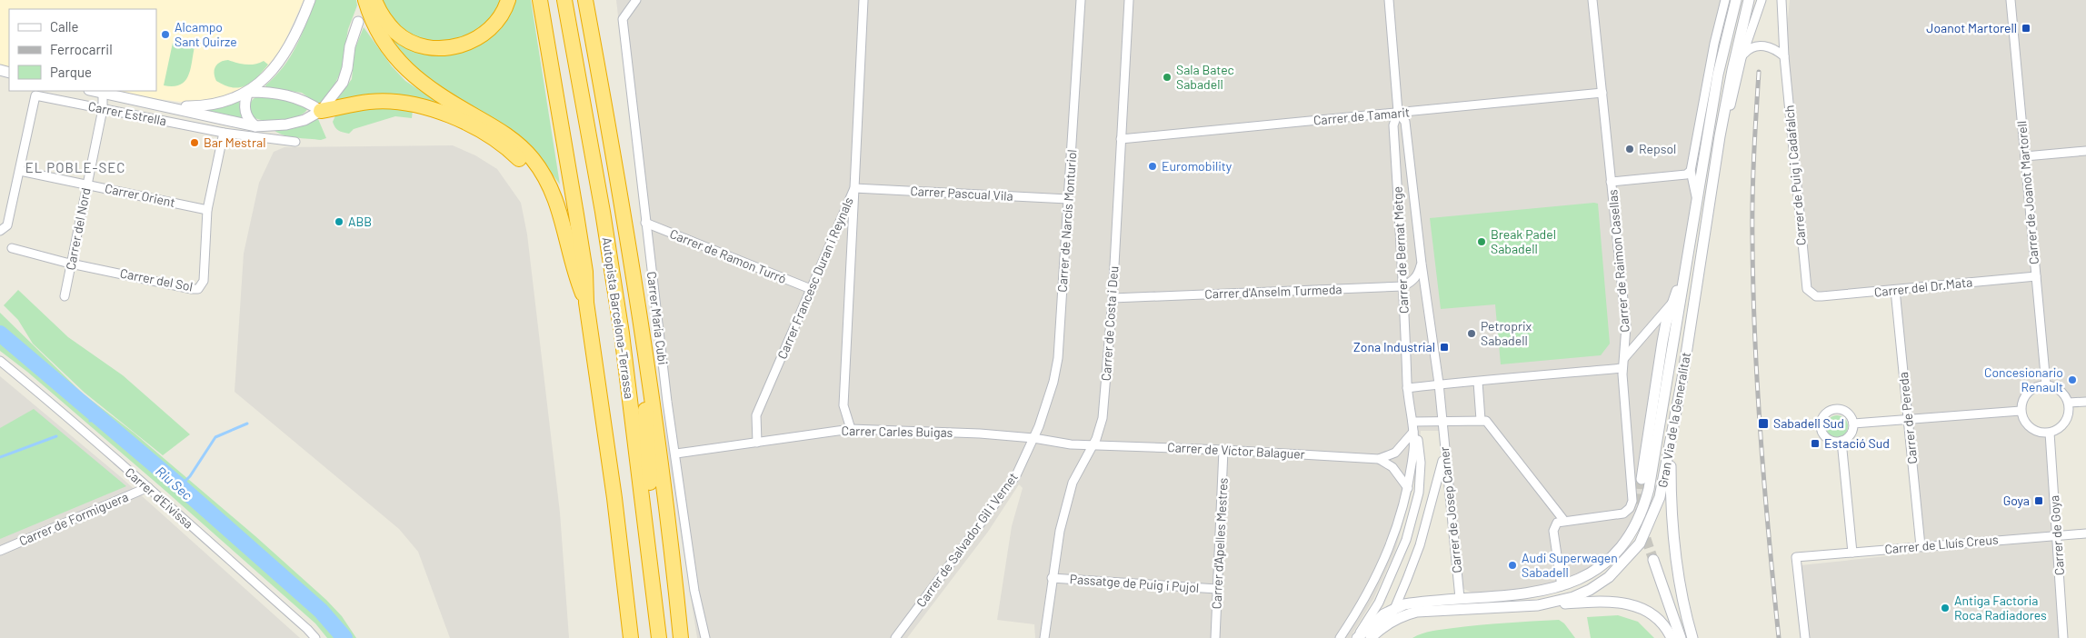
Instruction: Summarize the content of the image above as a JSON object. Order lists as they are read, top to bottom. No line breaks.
{"streets":{"highway":["Autopista Barcelona-Terrassa"],"street":["Carrer Estrella","Carrer de Tamarit","Carrer de Puig i Cadafalch","Carrer de Joanot Martorell","Carrer Pascual Vila","Carrer Orient","Carrer de Narcís Monturiol","Carrer del Nord","Carrer de Bernat Metge","Carrer de Ramon Turró","Carrer de Raimon Casellas","Carrer Francesc Duran i Reynals","Carrer del Sol","Carrer del Dr.Mata","Carrer d'Anselm Turmeda","Carrer María Cubi","Carrer de Costa i Deu","Carrer de Pereda","Gran Via de la Generalitat","Carrer Carles Buigas","Carrer de Víctor Balaguer","Carrer d'Eivissa","Carrer de Josep Carner","Carrer de Formiguera","Carrer de Goya","Carrer de Salvador Gil i Vernet","Carrer d'Apelles Mestres","Carrer de Lluís Creus","Passatge de Puig i Pujol"]},"crossings":[["Carrer Estrella","Carrer Orient"],["Carrer Estrella","Carrer del Nord"],["Carrer Estrella","Carrer del Sol"],["Carrer de Tamarit","Carrer de Bernat Metge"],["Carrer de Tamarit","Carrer de Raimon Casellas"],["Carrer de Tamarit","Carrer de Costa i Deu"],["Carrer de Puig i Cadafalch","Carrer del Dr.Mata"],["Carrer de Joanot Martorell","Carrer del Dr.Mata"],["Carrer de Joanot Martorell","Carrer de Goya"],["Carrer Pascual Vila","Carrer de Narcís Monturiol"],["Carrer Pascual Vila","Carrer Francesc Duran i Reynals"],["Carrer Orient","Carrer del Nord"],["Carrer Orient","Carrer del Sol"],["Carrer de Narcís Monturiol","Carrer Carles Buigas"],["Carrer de Narcís Monturiol","Carrer de Salvador Gil i Vernet"],["Carrer del Nord","Carrer del Sol"],["Carrer de Bernat Metge","Carrer d'Anselm Turmeda"],["Carrer de Bernat Metge","Gran Via de la Generalitat"],["Carrer de Bernat Metge","Carrer de Josep Carner"],["Carrer de Ramon Turró","Carrer Francesc Duran i Reynals"],["Carrer de Ramon Turró","Carrer María Cubi"],["Carrer Francesc Duran i Reynals","Carrer Carles Buigas"],["Carrer del Dr.Mata","Carrer de Pereda"],["Carrer d'Anselm Turmeda","Carrer de Costa i Deu"],["Carrer María Cubi","Carrer Carles Buigas"],["Carrer de Costa i Deu","Carrer Carles Buigas"],["Carrer de Costa i Deu","Carrer de Víctor Balaguer"],["Carrer de Costa i Deu","Passatge de Puig i Pujol"],["Carrer de Pereda","Carrer de Lluís Creus"],["Gran Via de la Generalitat","Carrer de Josep Carner"],["Carrer Carles Buigas","Carrer de Víctor Balaguer"],["Carrer Carles Buigas","Carrer de Salvador Gil i Vernet"],["Carrer de Víctor Balaguer","Carrer d'Apelles Mestres"],["Carrer d'Eivissa","Carrer de Formiguera"],["Carrer de Goya","Carrer de Lluís Creus"],["Carrer d'Apelles Mestres","Passatge de Puig i Pujol"]],"districts":["EL POBLE-SEC"],"water":["Riu Sec"],"places":{"transit":["Joanot Martorell","Zona Industrial","Sabadell Sud","Estació Sud","Goya"],"other":["Alcampo Sant Quirze","Sala Batec Sabadell","Bar Mestral","Repsol","Euromobility","ABB","Break Padel Sabadell","Petroprix Sabadell","Concesionario Renault","Audi Superwagen Sabadell","Antiga Factoria Roca Radiadores"]},"legend":["Calle","Ferrocarril","Parque"]}
